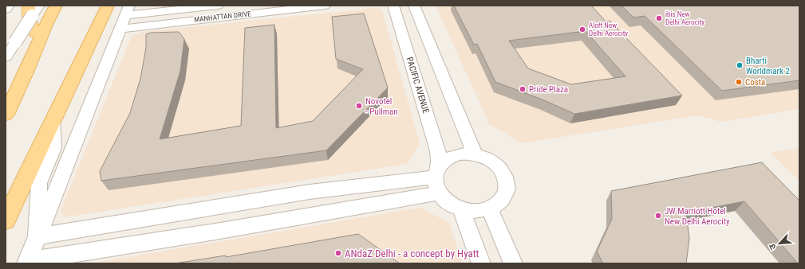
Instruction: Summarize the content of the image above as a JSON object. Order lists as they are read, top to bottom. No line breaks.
{"streets":{"street":["MANHATTAN DRIVE","PACIFIC AVENUE"]},"places":["ibis New Delhi Aerocity","Aloft New Delhi Aerocity","Bharti Worldmark 2","Costa","Pride Plaza","Novotel - Pullman","JW Marriott Hotel New Delhi Aerocity","ANdaZ Delhi - a concept by Hyatt"],"north":"bottom left"}
